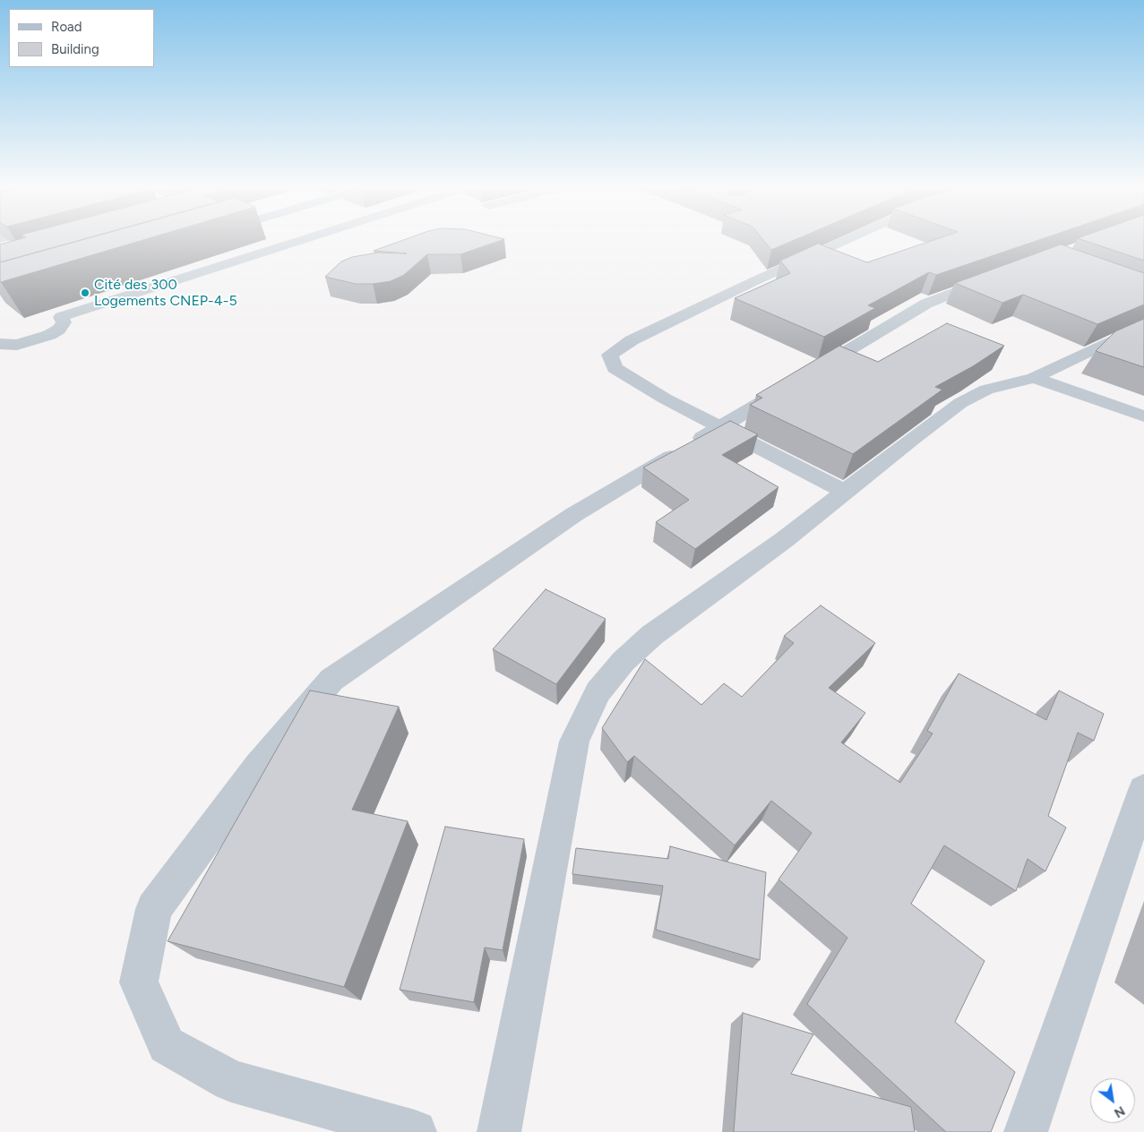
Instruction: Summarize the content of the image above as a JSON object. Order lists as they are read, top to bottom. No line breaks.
{"places":["Cité des 300 Logements CNEP-4-5"],"legend":["Road","Building"],"north":"bottom right"}
